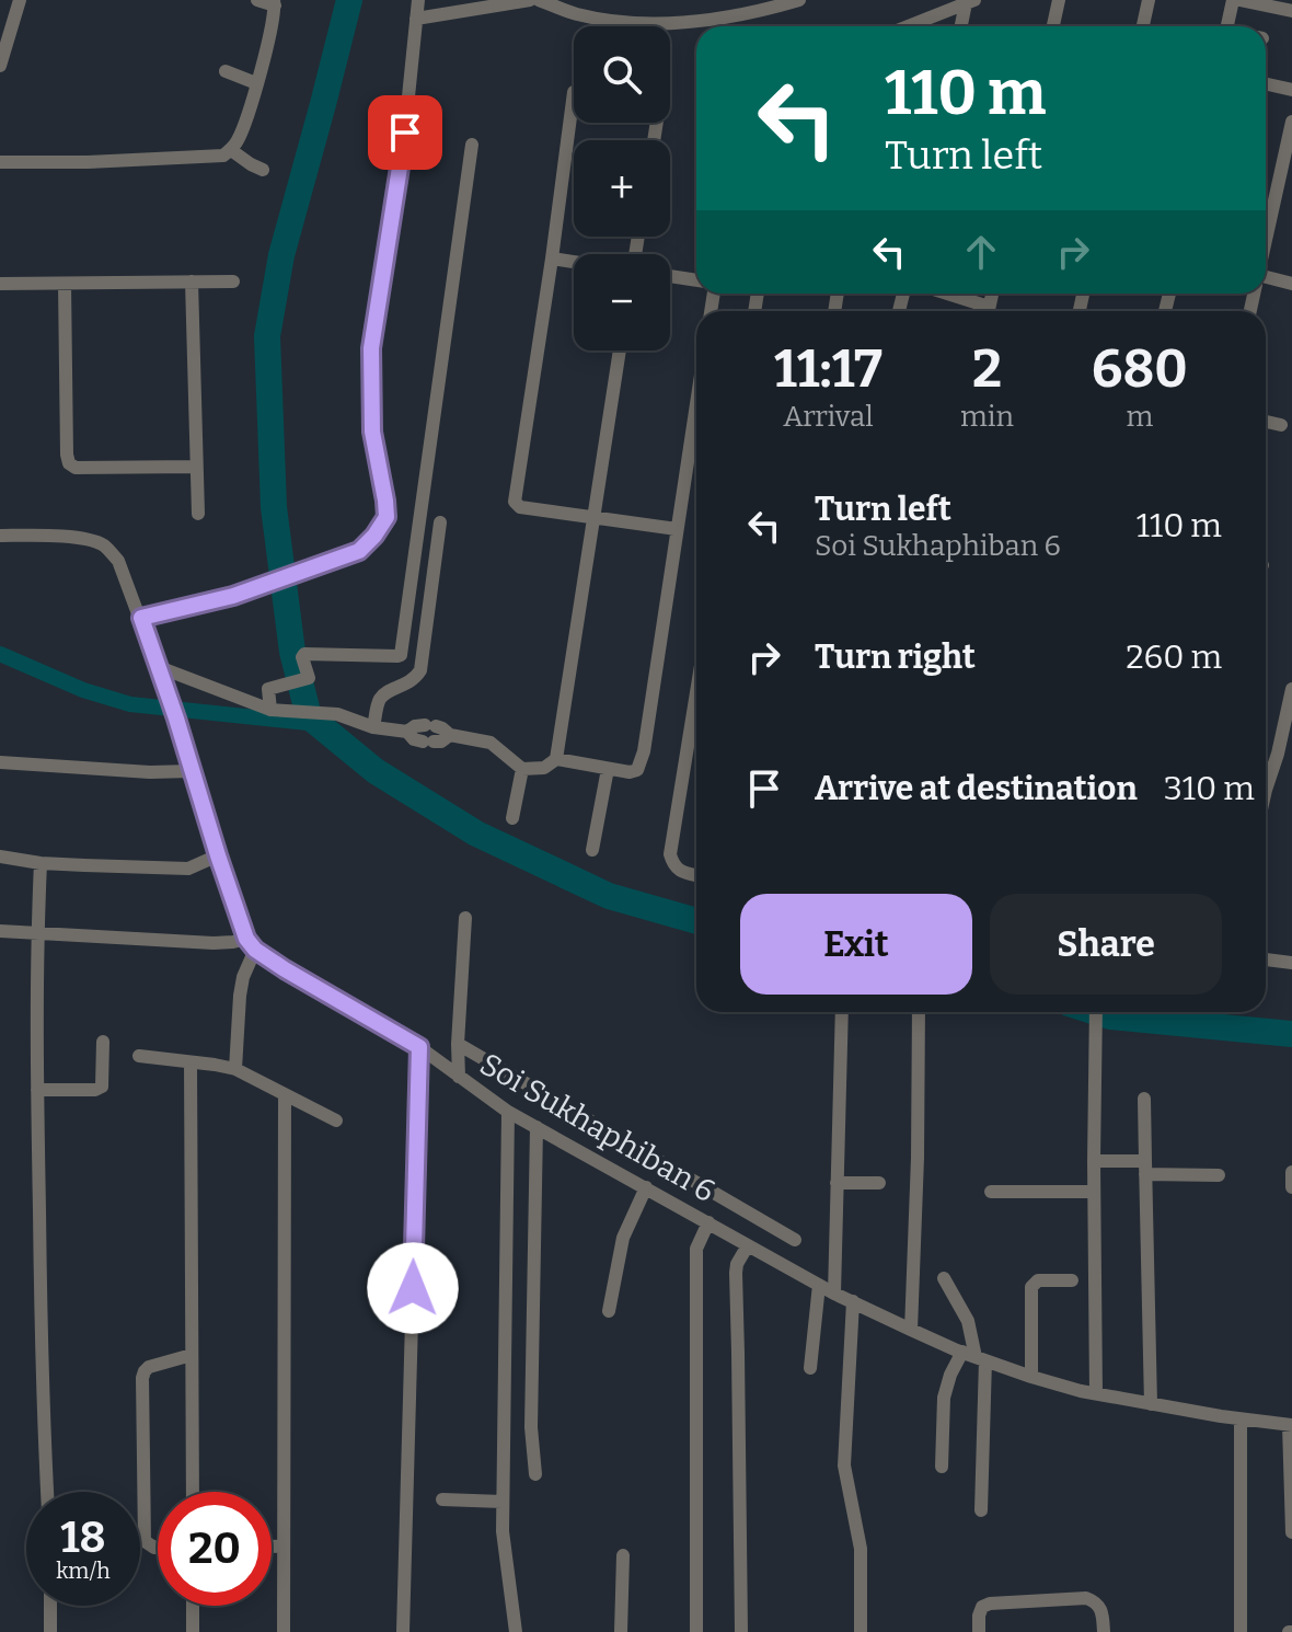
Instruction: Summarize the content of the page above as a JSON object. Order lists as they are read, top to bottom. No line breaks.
{"streets":{"street":["Soi Sukhaphiban 6"]},"page":{"map_buttons":["+","−"],"turn":["110 m","Turn left"],"eta":["11:17","Arrival","2","min","680","m"],"list":[{"name":"Turn left","note":"Soi Sukhaphiban 6","value":"110 m"},{"name":"Turn right","value":"260 m"},{"name":"Arrive at destination","value":"310 m"}],"buttons":["Exit","Share"],"speed":"18 km/h","limit":"20"}}
